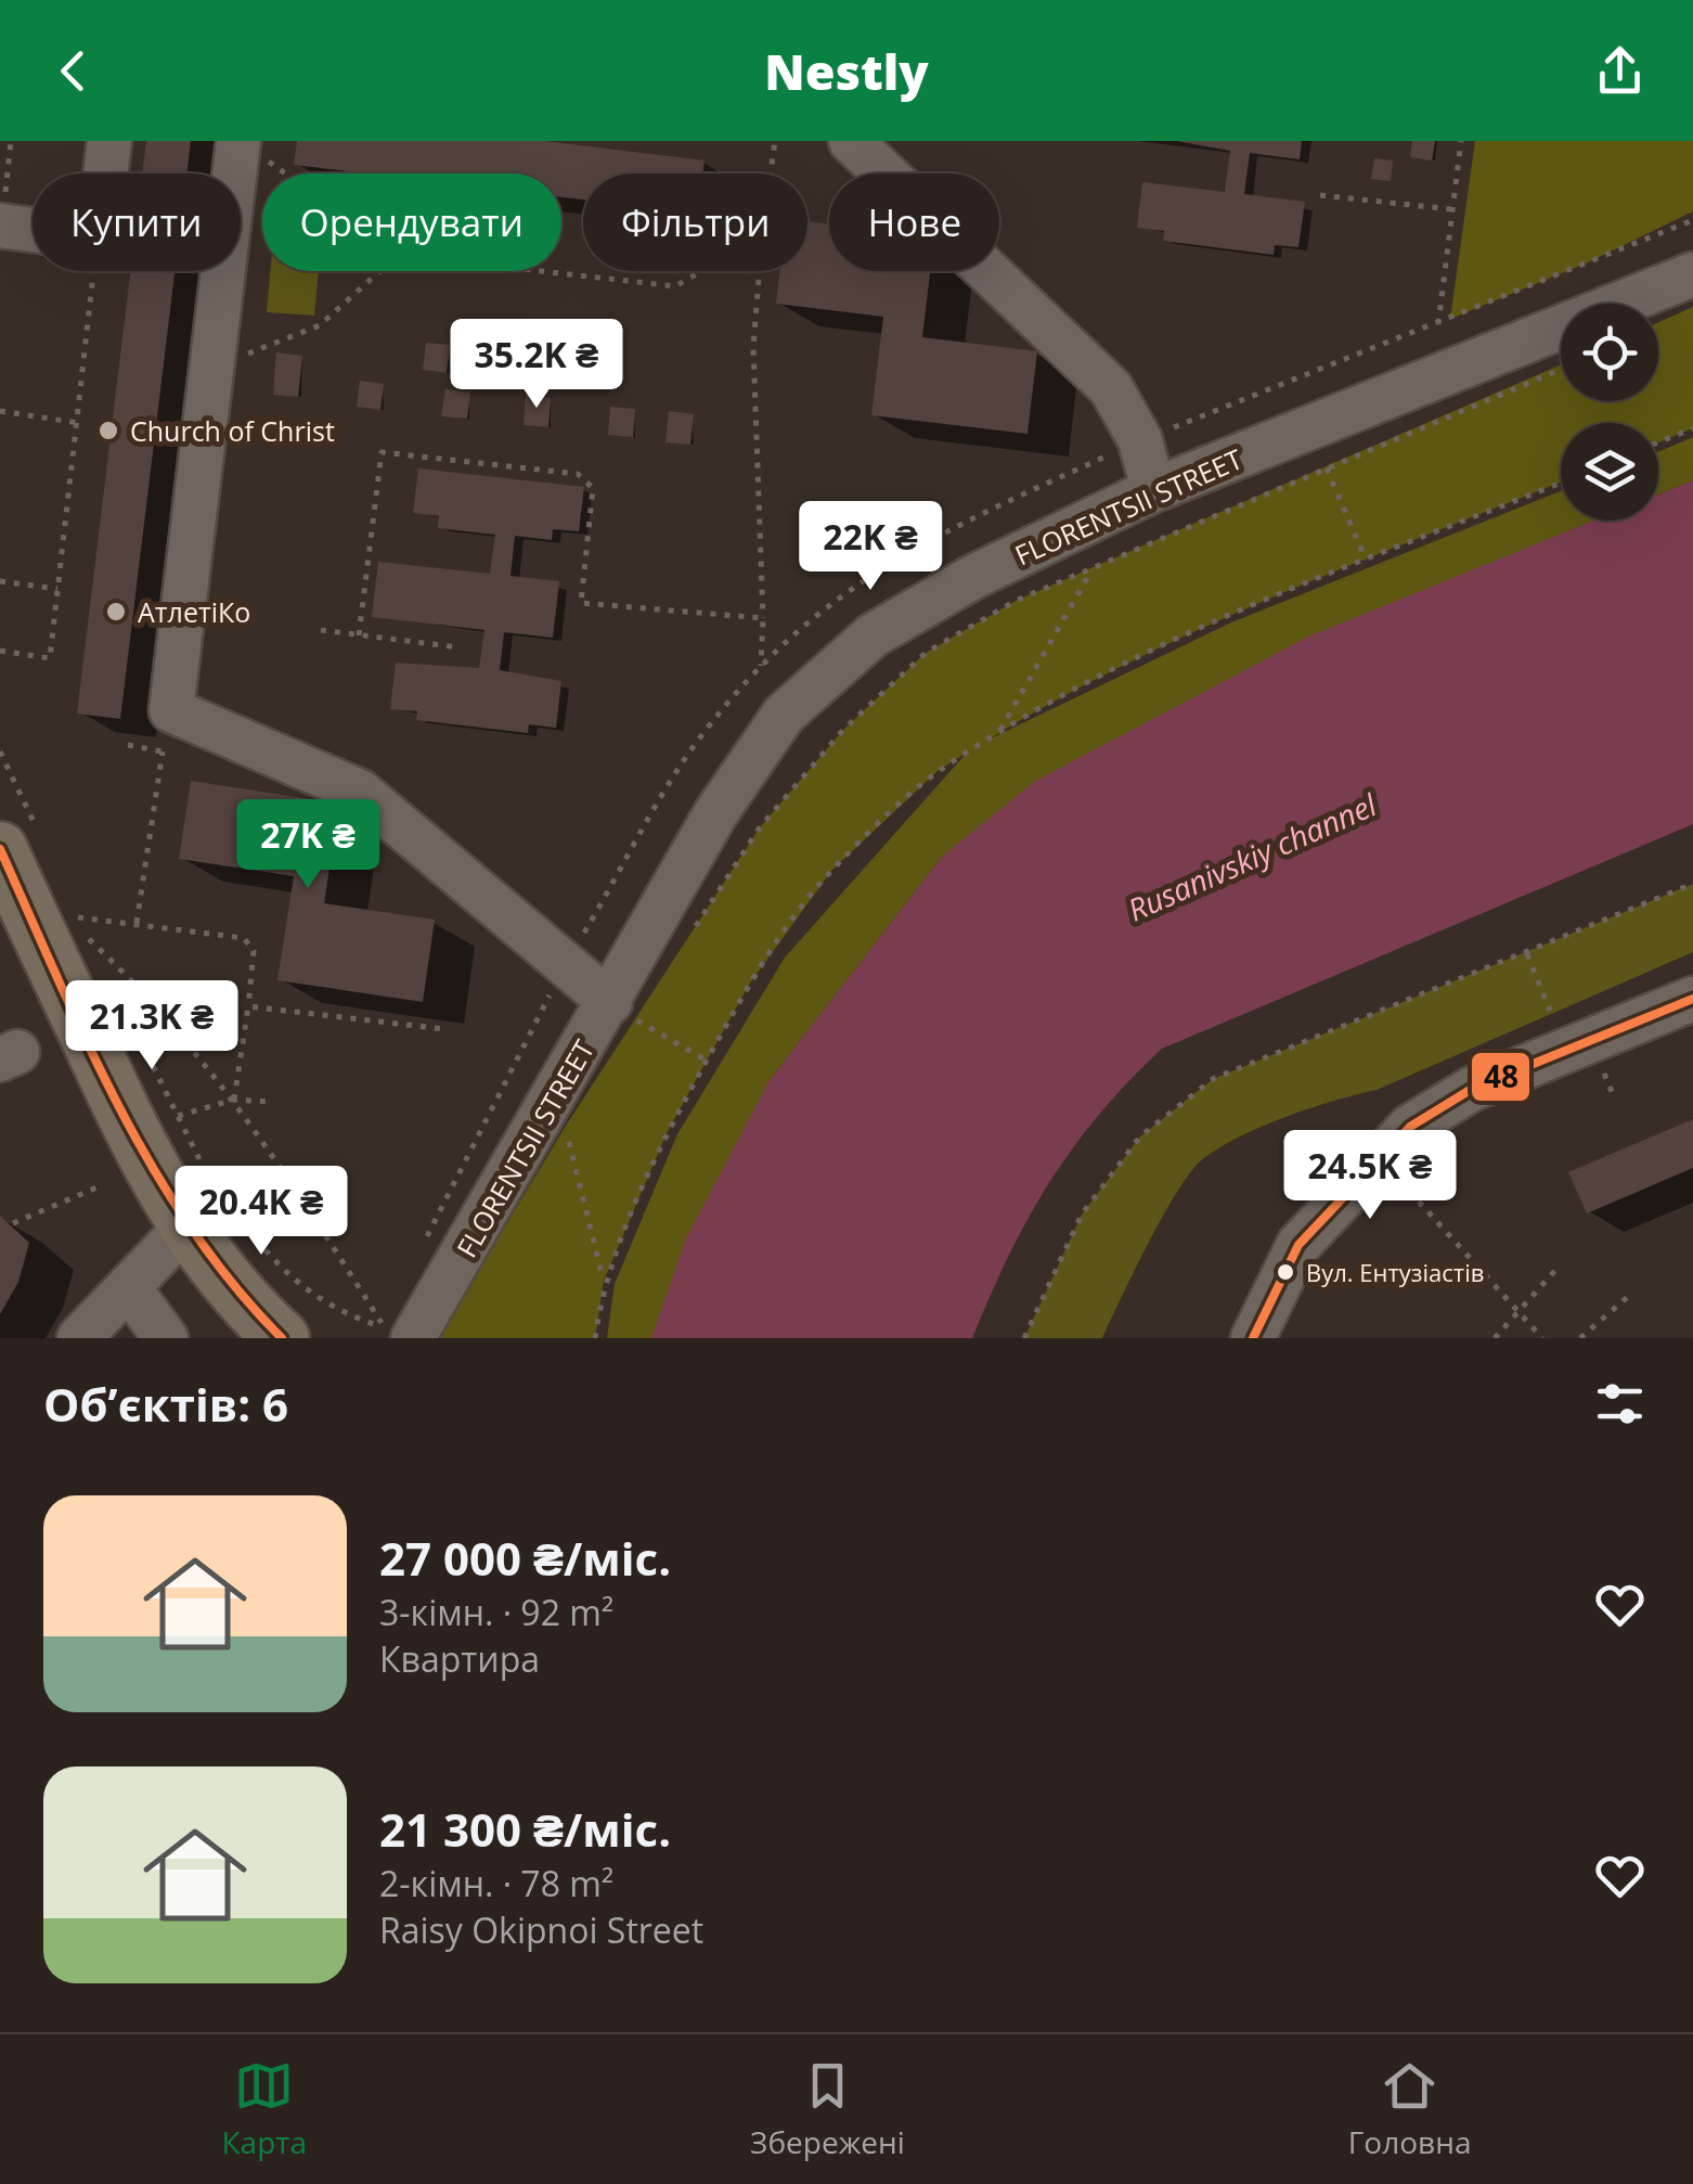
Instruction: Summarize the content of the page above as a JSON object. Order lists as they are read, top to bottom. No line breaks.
{"streets":{"street":["FLORENTSII STREET"]},"water":["Rusanivskiy channel"],"places":["Church of Christ","АтлетіКо","Вул. Ентузіастів"],"lines":["transit line 48"],"page":{"header":"Nestly","chip":["Купити","Орендувати","Фільтри","Нове"],"price":["35.2K ₴","22K ₴","27K ₴","21.3K ₴","24.5K ₴","20.4K ₴"],"heading":"Об’єктів: 6","list":[{"name":"27 000 ₴/міс.","note":"3-кімн. · 92 m² · Квартира"},{"name":"21 300 ₴/міс.","note":"2-кімн. · 78 m² · Raisy Okipnoi Street"}],"tabs":["Карта","Збережені","Головна"]}}
